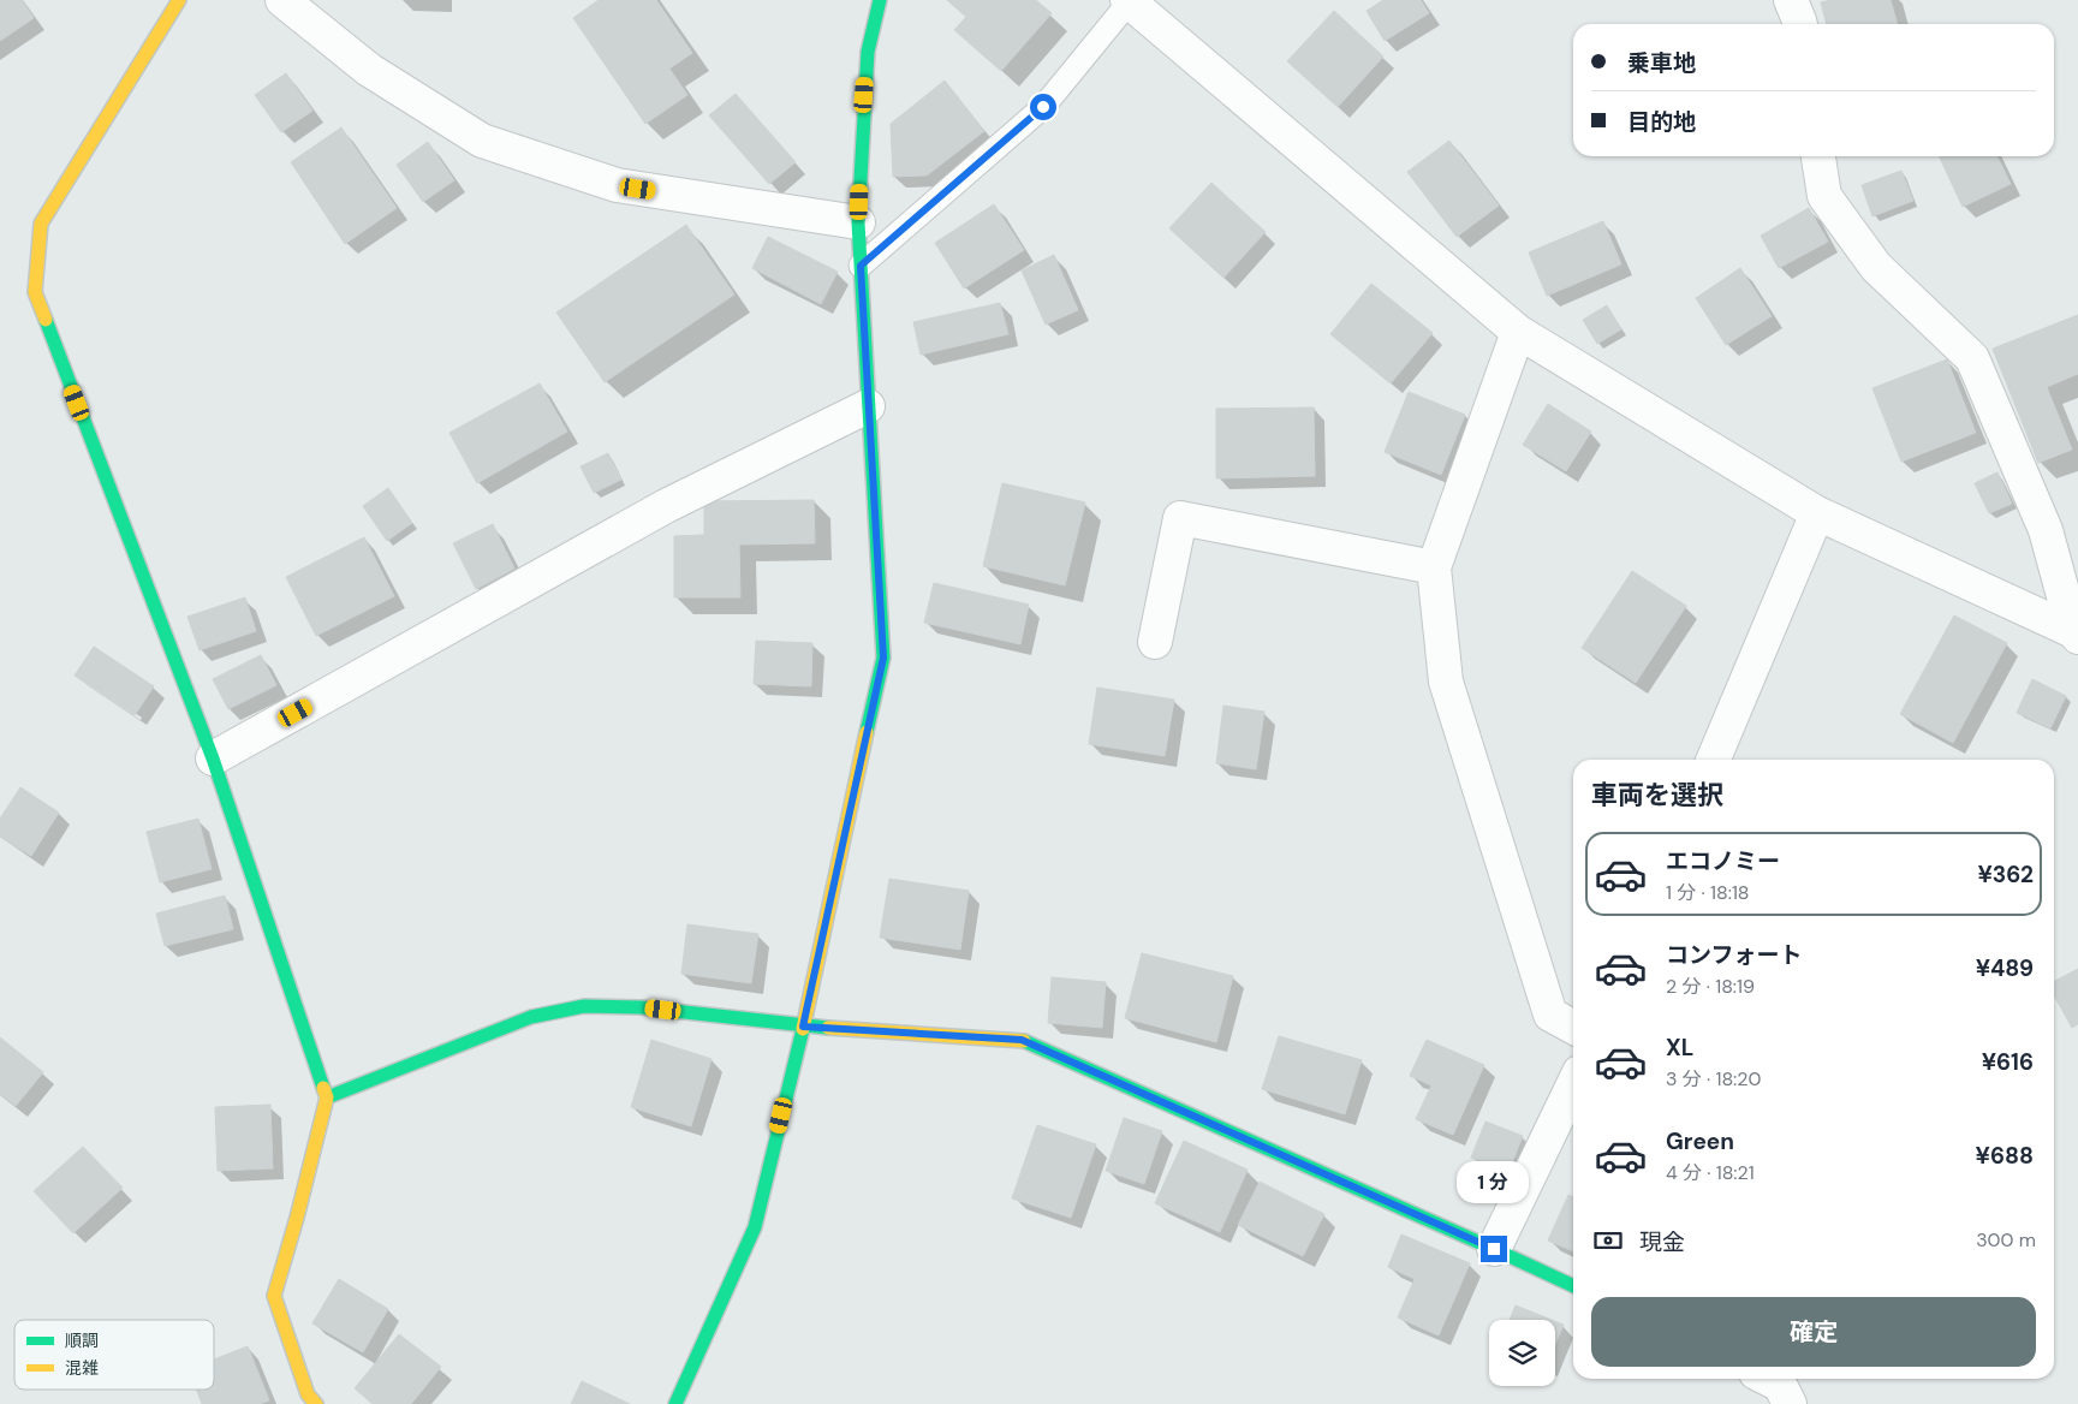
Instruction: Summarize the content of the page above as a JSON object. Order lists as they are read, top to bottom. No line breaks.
{"legend":["順調","混雑"],"page":{"banner":["乗車地","目的地"],"heading":"車両を選択","list":[{"name":"エコノミー","note":"1 分 · 18:18","value":"¥362"},{"name":"コンフォート","note":"2 分 · 18:19","value":"¥489"},{"name":"XL","note":"3 分 · 18:20","value":"¥616"},{"name":"Green","note":"4 分 · 18:21","value":"¥688"}],"bubble":"1 分","pay":["現金","300 m"],"buttons":"確定"}}
